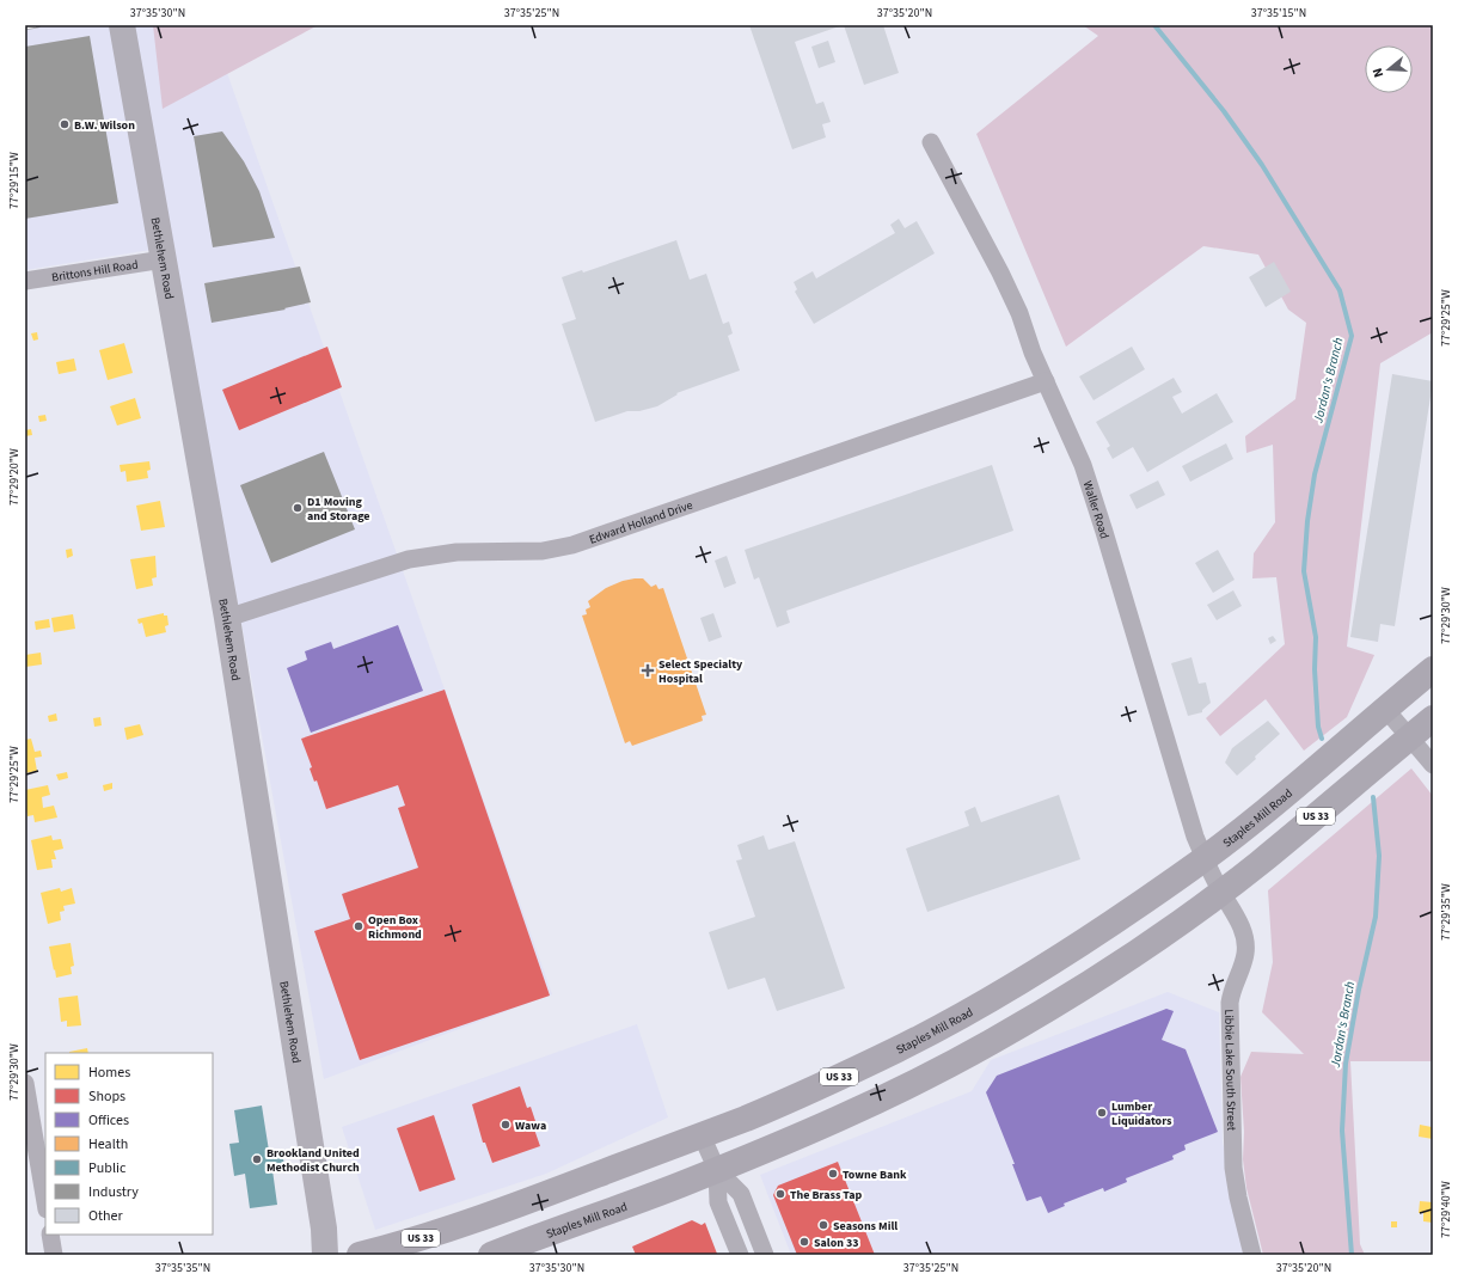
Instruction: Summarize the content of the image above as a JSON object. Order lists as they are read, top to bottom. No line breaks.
{"streets":{"main road":["Staples Mill Road","US 33"],"street":["Bethlehem Road","Brittons Hill Road","Waller Road","Edward Holland Drive","Libbie Lake South Street"]},"crossings":[["Bethlehem Road","Brittons Hill Road"],["Bethlehem Road","Edward Holland Drive"],["Waller Road","Edward Holland Drive"],["Waller Road","Staples Mill Road"],["Waller Road","Libbie Lake South Street"],["Staples Mill Road","Libbie Lake South Street"]],"water":["Jordan's Branch"],"places":{"other":["B.W. Wilson","D1 Moving and Storage","Open Box Richmond","Lumber Liquidators","Wawa","Brookland United Methodist Church","Towne Bank","The Brass Tap","Seasons Mill","Salon 33"],"health":["Select Specialty Hospital"]},"legend":["Homes","Shops","Offices","Health","Public","Industry","Other"],"north":"left","coordinates":["37°35'30\"N","37°35'25\"N","37°35'20\"N","37°35'15\"N","77°29'15\"W","77°29'25\"W","77°29'20\"W","77°29'30\"W","77°29'35\"W","77°29'40\"W","37°35'35\"N"]}
